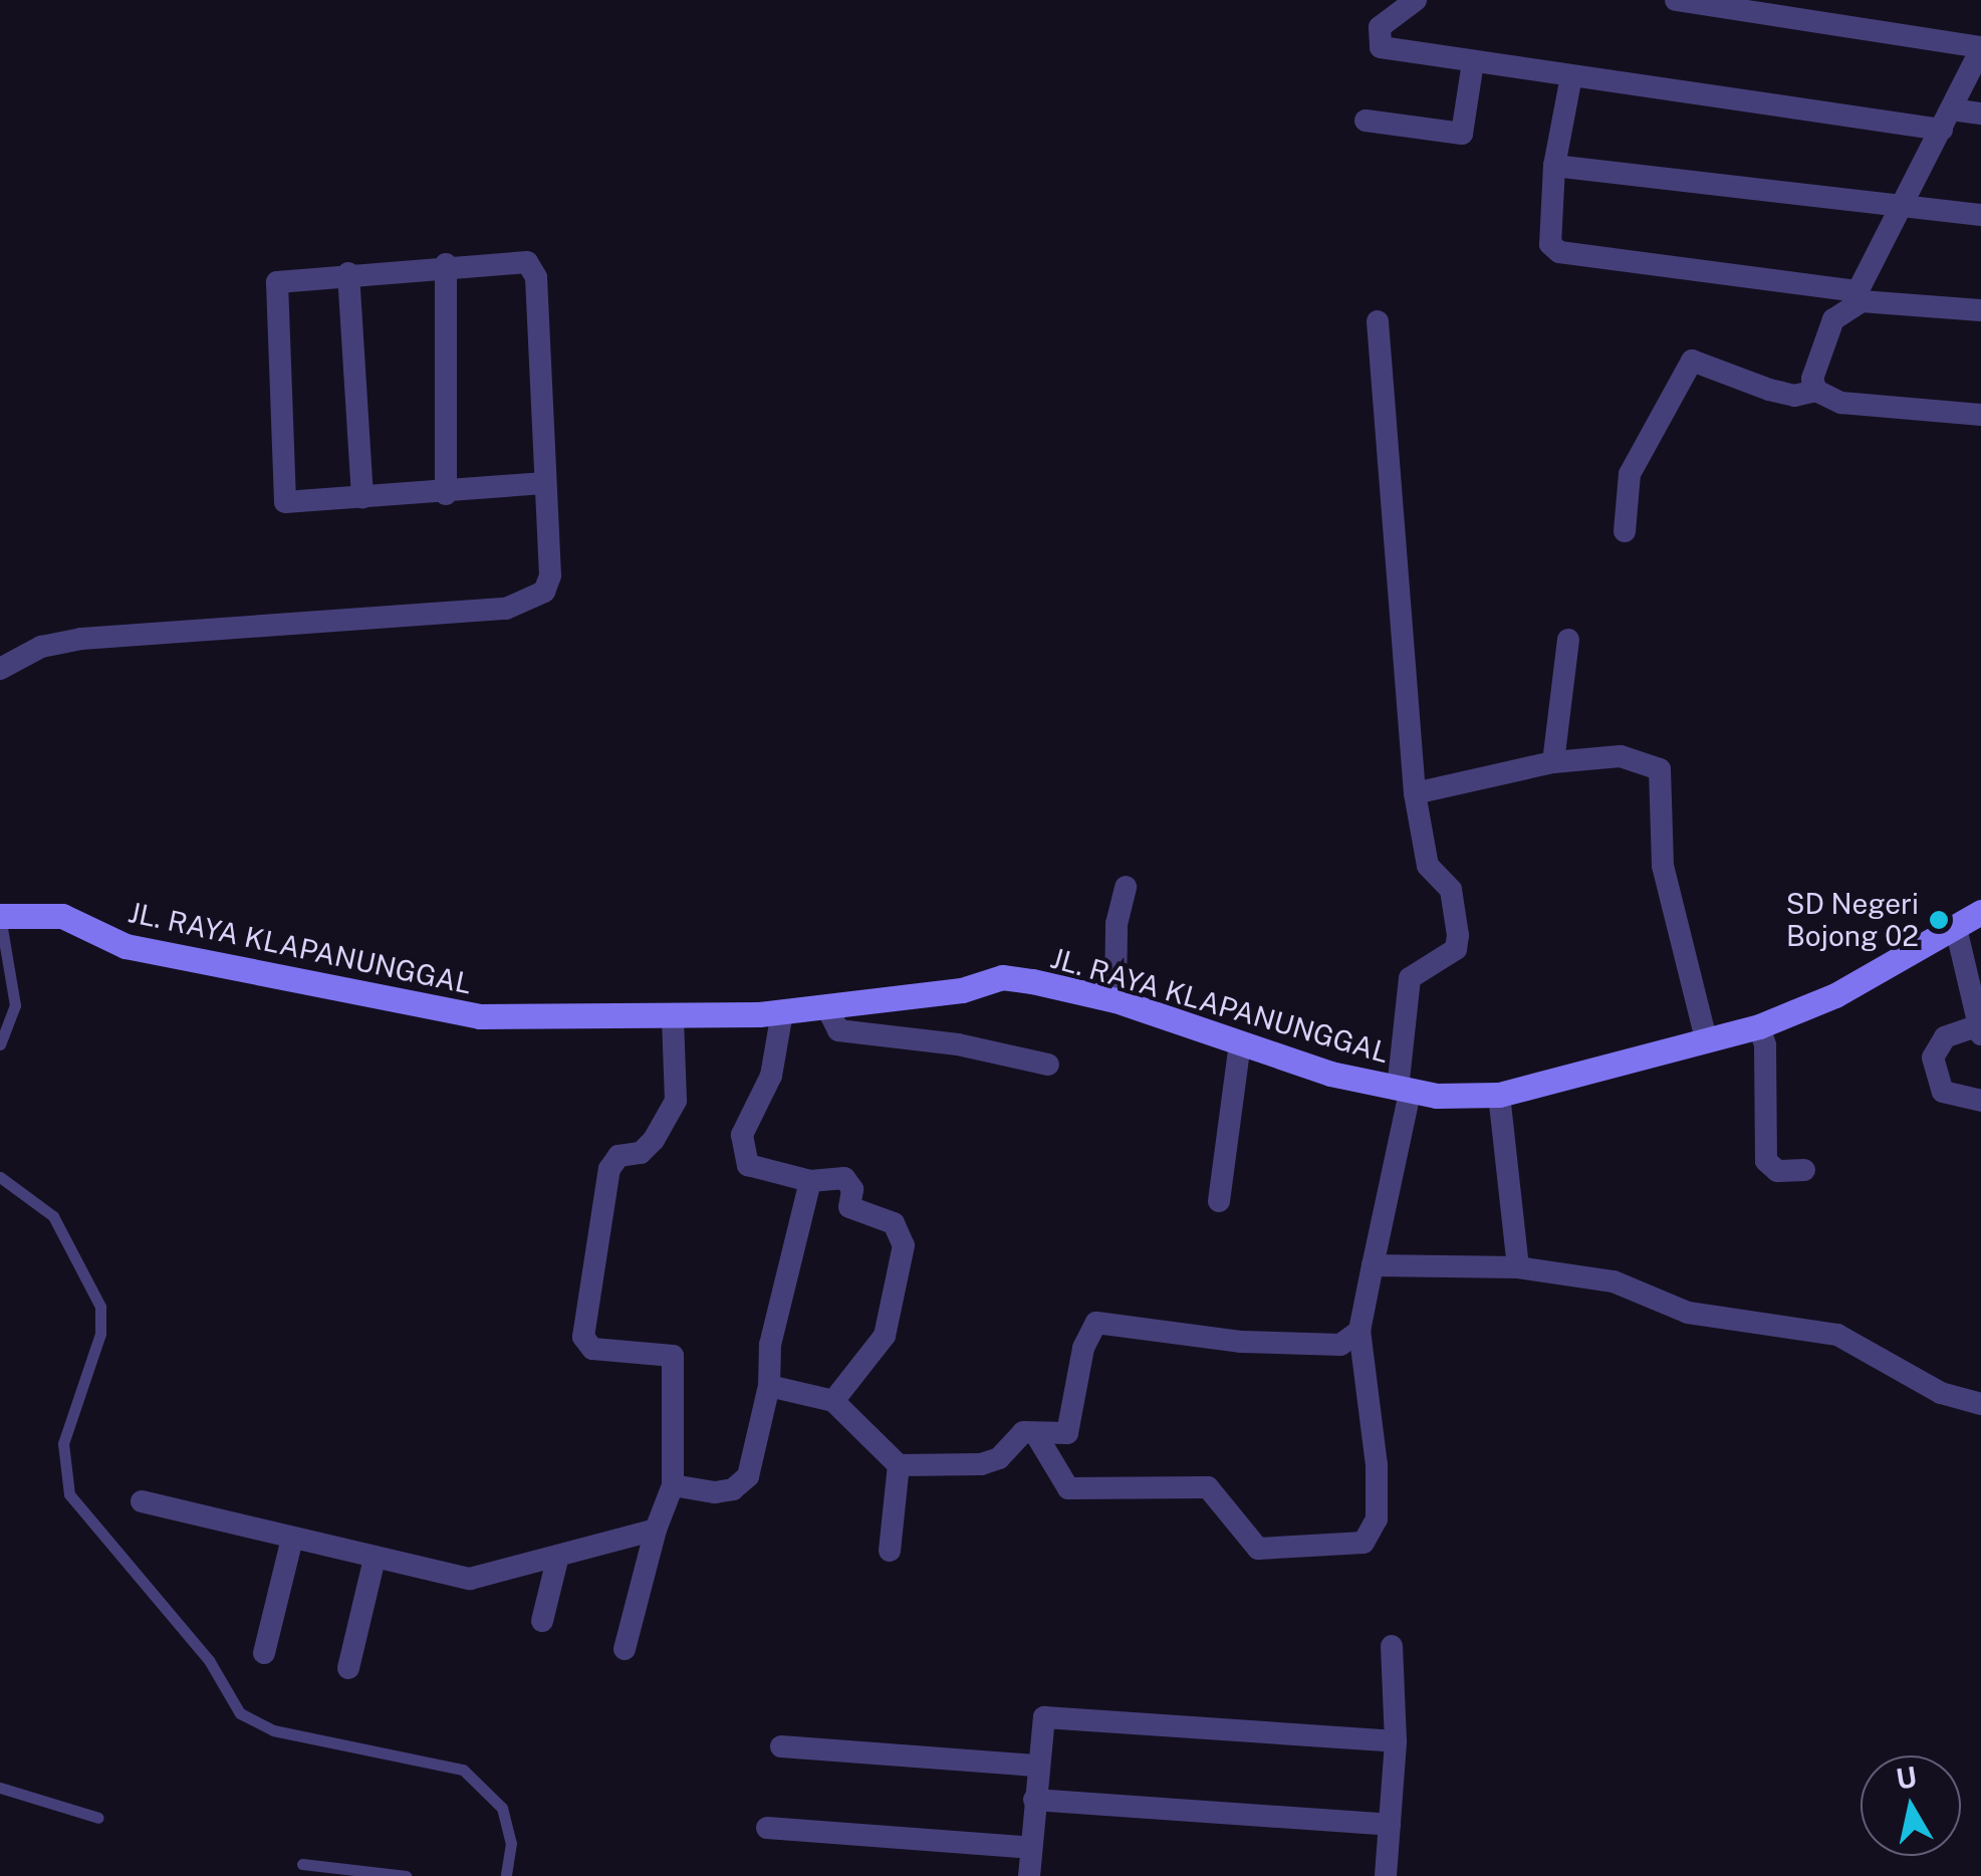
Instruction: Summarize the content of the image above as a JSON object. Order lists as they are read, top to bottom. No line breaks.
{"streets":{"street":["JL. RAYA KLAPANUNGGAL"]},"places":["SD Negeri Bojong 02"],"north":"top"}
